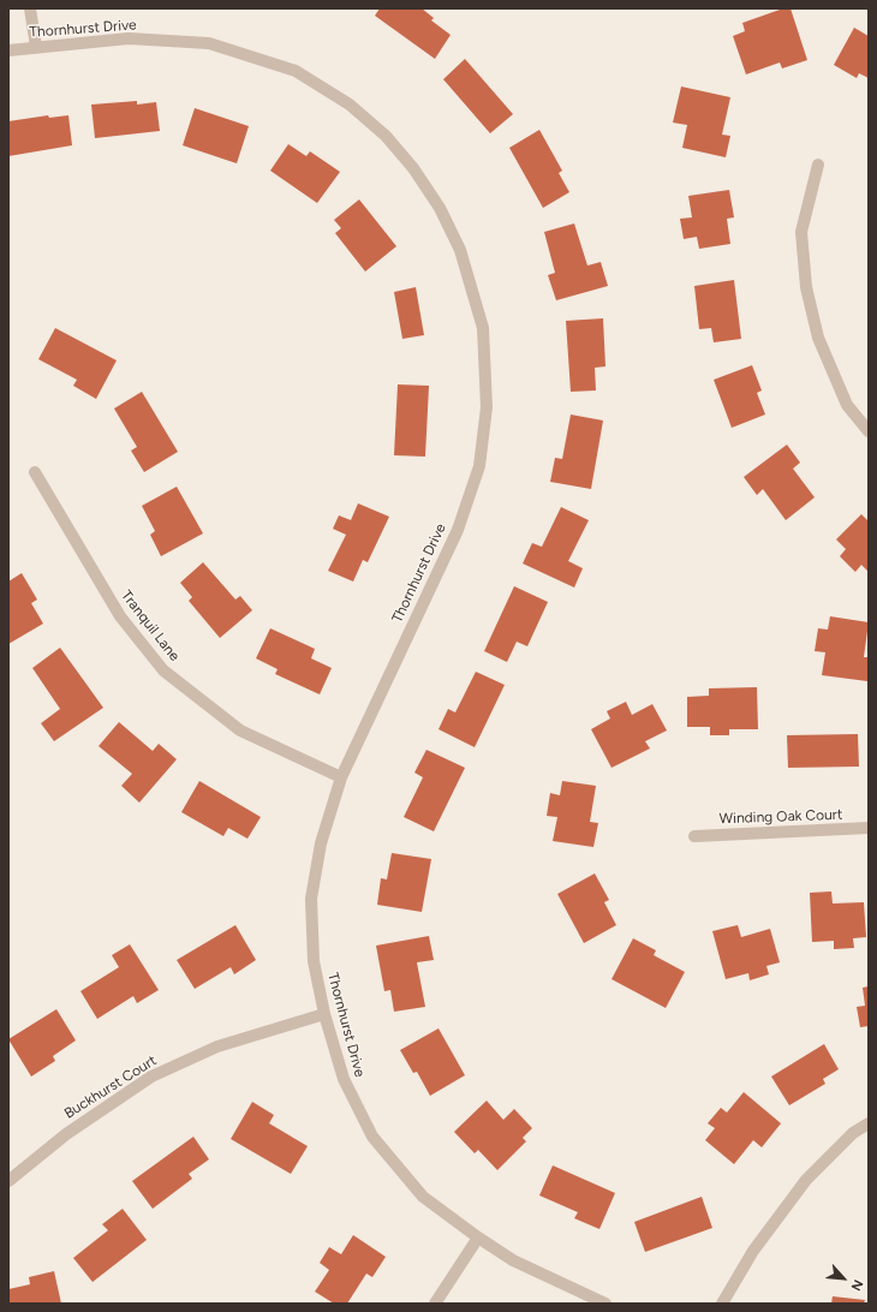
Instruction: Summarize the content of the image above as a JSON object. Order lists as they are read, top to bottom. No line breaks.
{"streets":{"street":["Thornhurst Drive","Tranquil Lane","Winding Oak Court","Buckhurst Court"]},"crossings":[["Thornhurst Drive","Tranquil Lane"],["Thornhurst Drive","Buckhurst Court"]],"north":"bottom right"}
